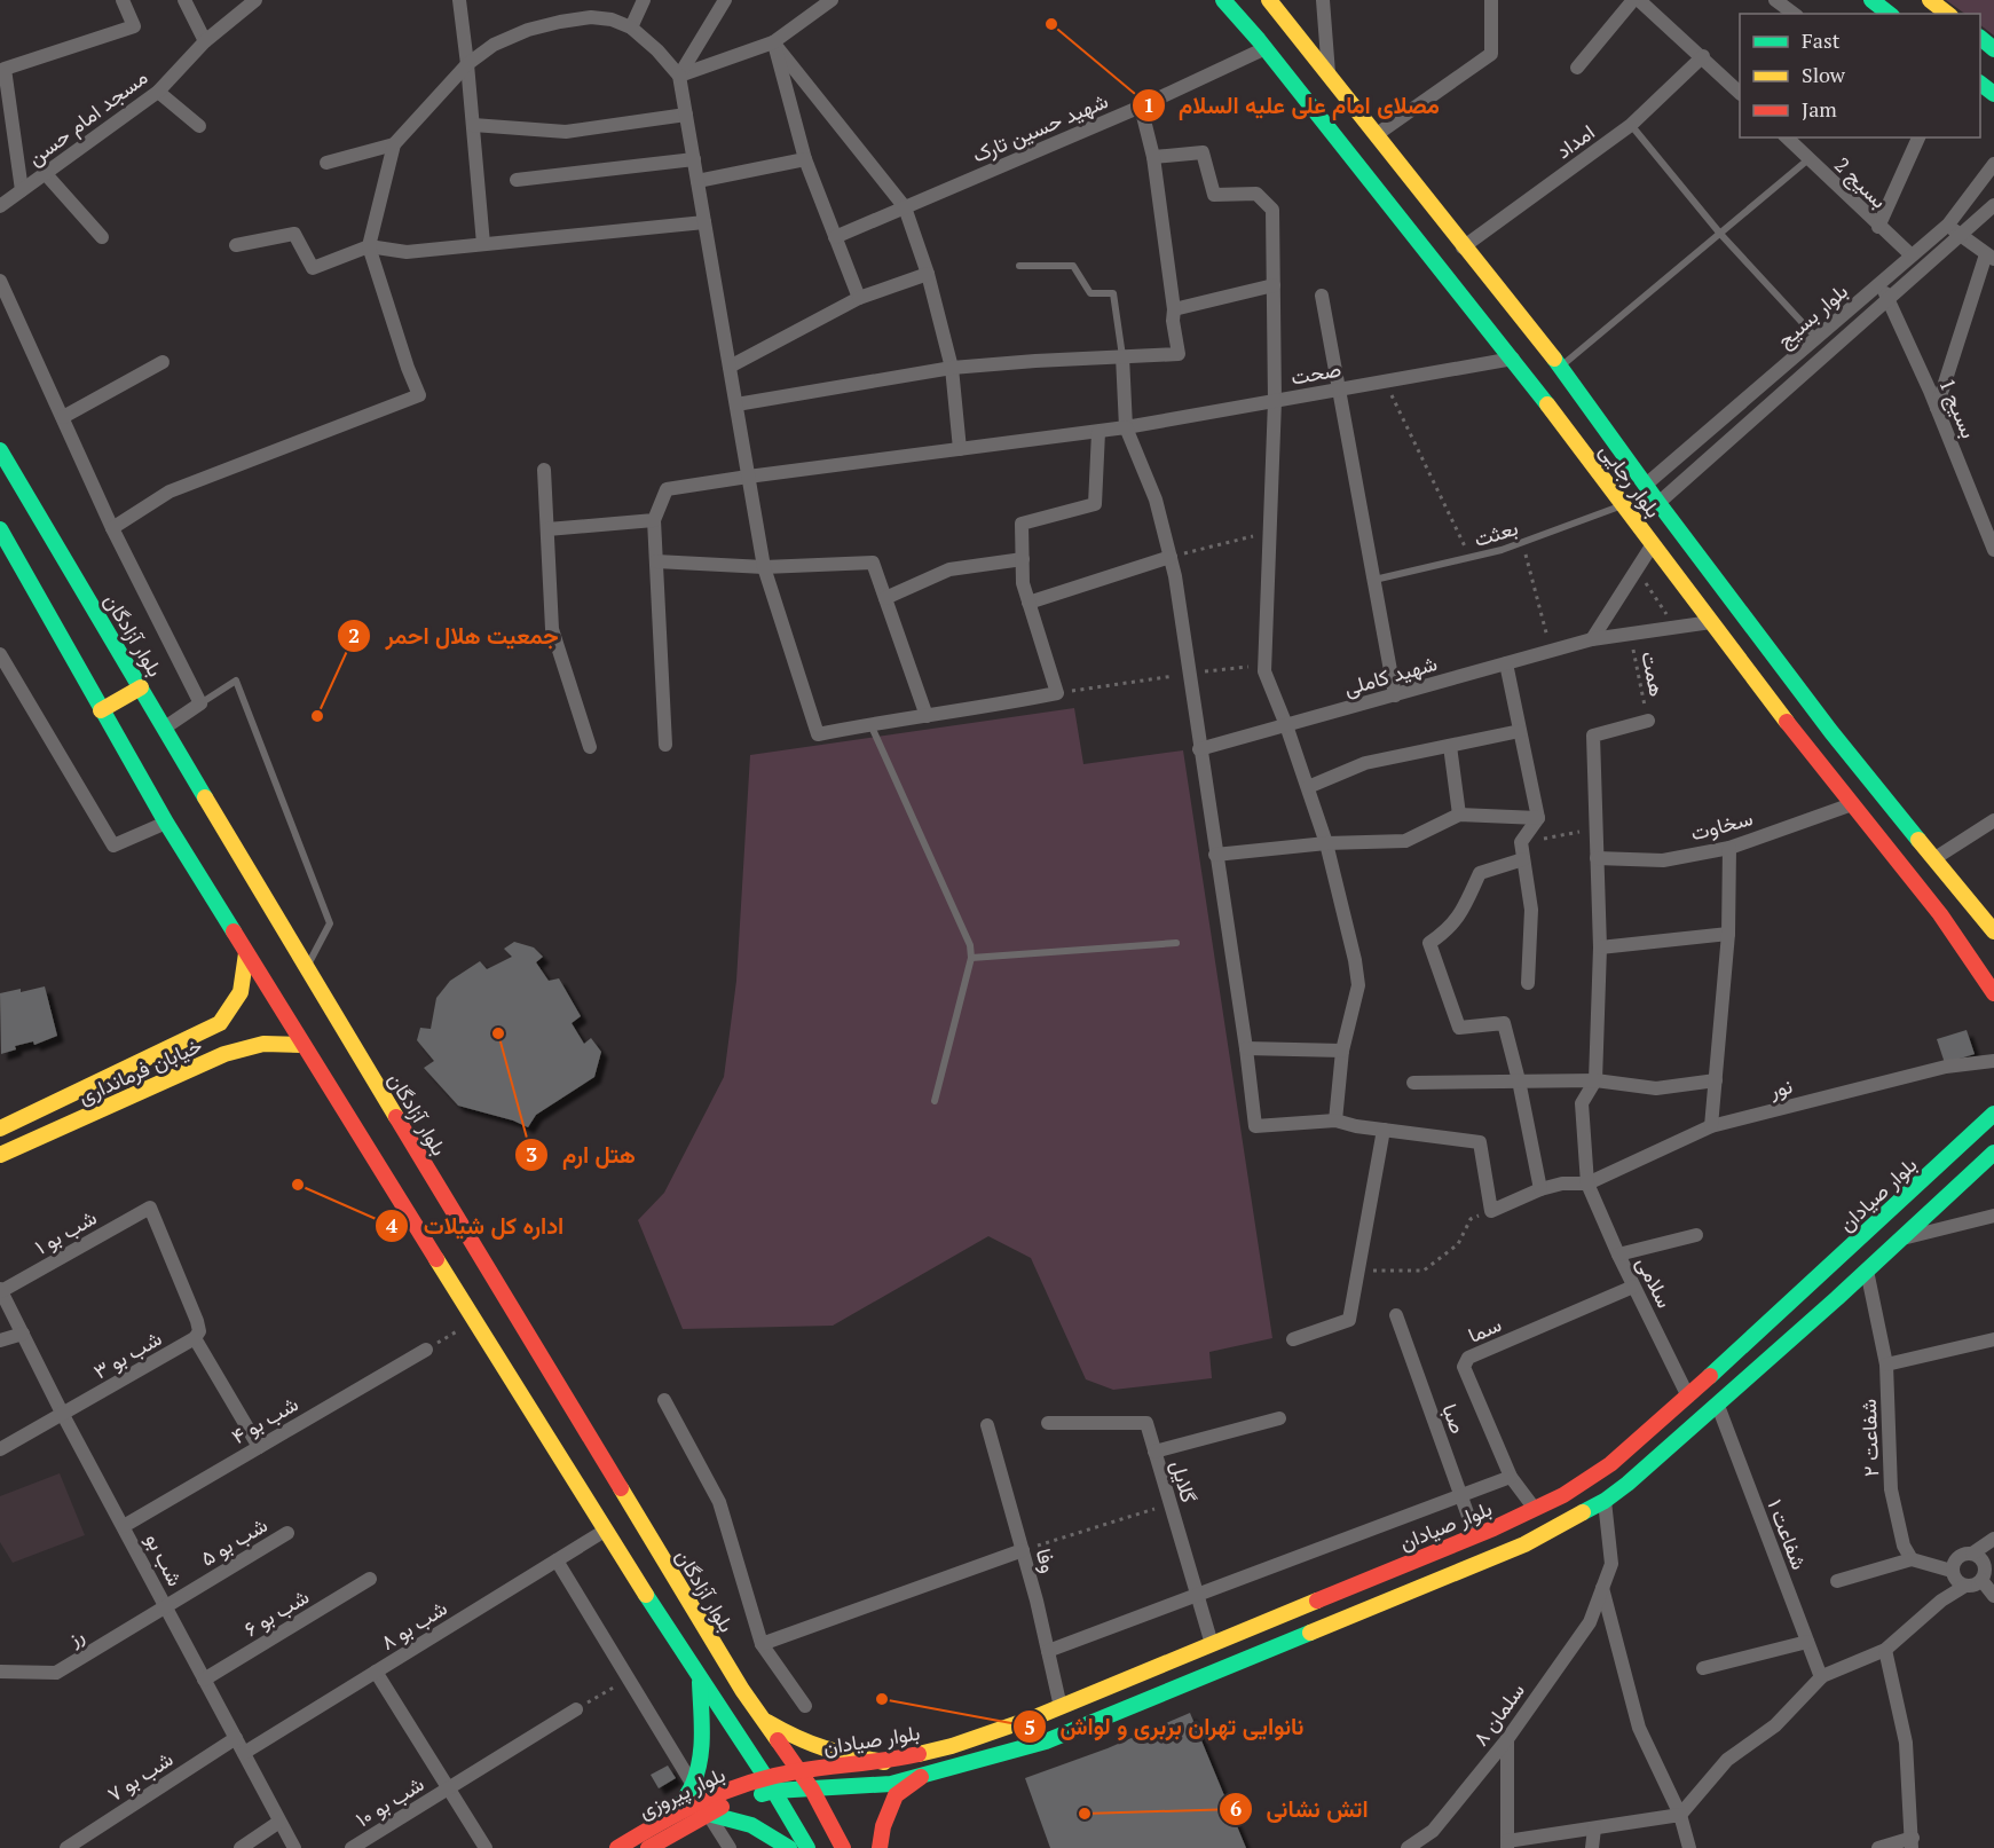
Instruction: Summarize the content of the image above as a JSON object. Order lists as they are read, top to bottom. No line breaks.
{"streets":{"main road":["بلوار رجایی","بلوار آزادگان","خیابان فرمانداری","بلوار صیادان","بلوار پیروزی"],"street":["مسجد امام حسن","شهید حسین تارک","امداد","بسیج 2","بلوار بسیج","صحت","بسیج 1","شهید کاملی","سخاوت","نور","شب بو ۱","سلامی","سما","شب بو ۳","صبا","شب بو ۴","شفاعت ۲","گلایل","شفاعت ۱","شب بو ۵","شب بو","وفا","شب بو ۶","شب بو ۸","رز","سلمان ۸","شب بو ۷","شب بو ۱۰"],"lane":["بعثت"],"path":["همت"]},"crossings":[["شهید حسین تارک","بلوار رجایی"],["امداد","بلوار رجایی"],["بسیج 2","بلوار بسیج"],["بلوار بسیج","بسیج 1"],["بلوار بسیج","بلوار رجایی"],["صحت","بلوار رجایی"],["بلوار رجایی","بعثت"],["بلوار رجایی","شهید کاملی"],["بلوار رجایی","سخاوت"],["بلوار آزادگان","خیابان فرمانداری"],["بلوار آزادگان","بلوار صیادان"],["بلوار آزادگان","شب بو ۸"],["بلوار آزادگان","بلوار پیروزی"],["همت","شهید کاملی"],["نور","سلامی"],["بلوار صیادان","سلامی"],["بلوار صیادان","سما"],["بلوار صیادان","صبا"],["بلوار صیادان","شفاعت ۲"],["بلوار صیادان","گلایل"],["بلوار صیادان","شفاعت ۱"],["بلوار صیادان","وفا"],["بلوار صیادان","سلمان ۸"],["بلوار صیادان","بلوار پیروزی"],["شب بو ۱","شب بو ۳"],["شب بو ۱","شب بو"],["سلامی","سما"],["شب بو ۳","شب بو"],["شب بو ۴","شب بو"],["شب بو ۵","شب بو"],["شب بو ۵","رز"],["شب بو","شب بو ۶"],["شب بو","شب بو ۸"],["شب بو","رز"],["شب بو","شب بو ۷"]],"places":["مصلای امام علی علیه السلام","جمعیت هلال احمر","هتل ارم","اداره کل شیلات","نانوایی تهران بربری و لواش","اتش نشانى"],"legend":["Fast","Slow","Jam"]}
